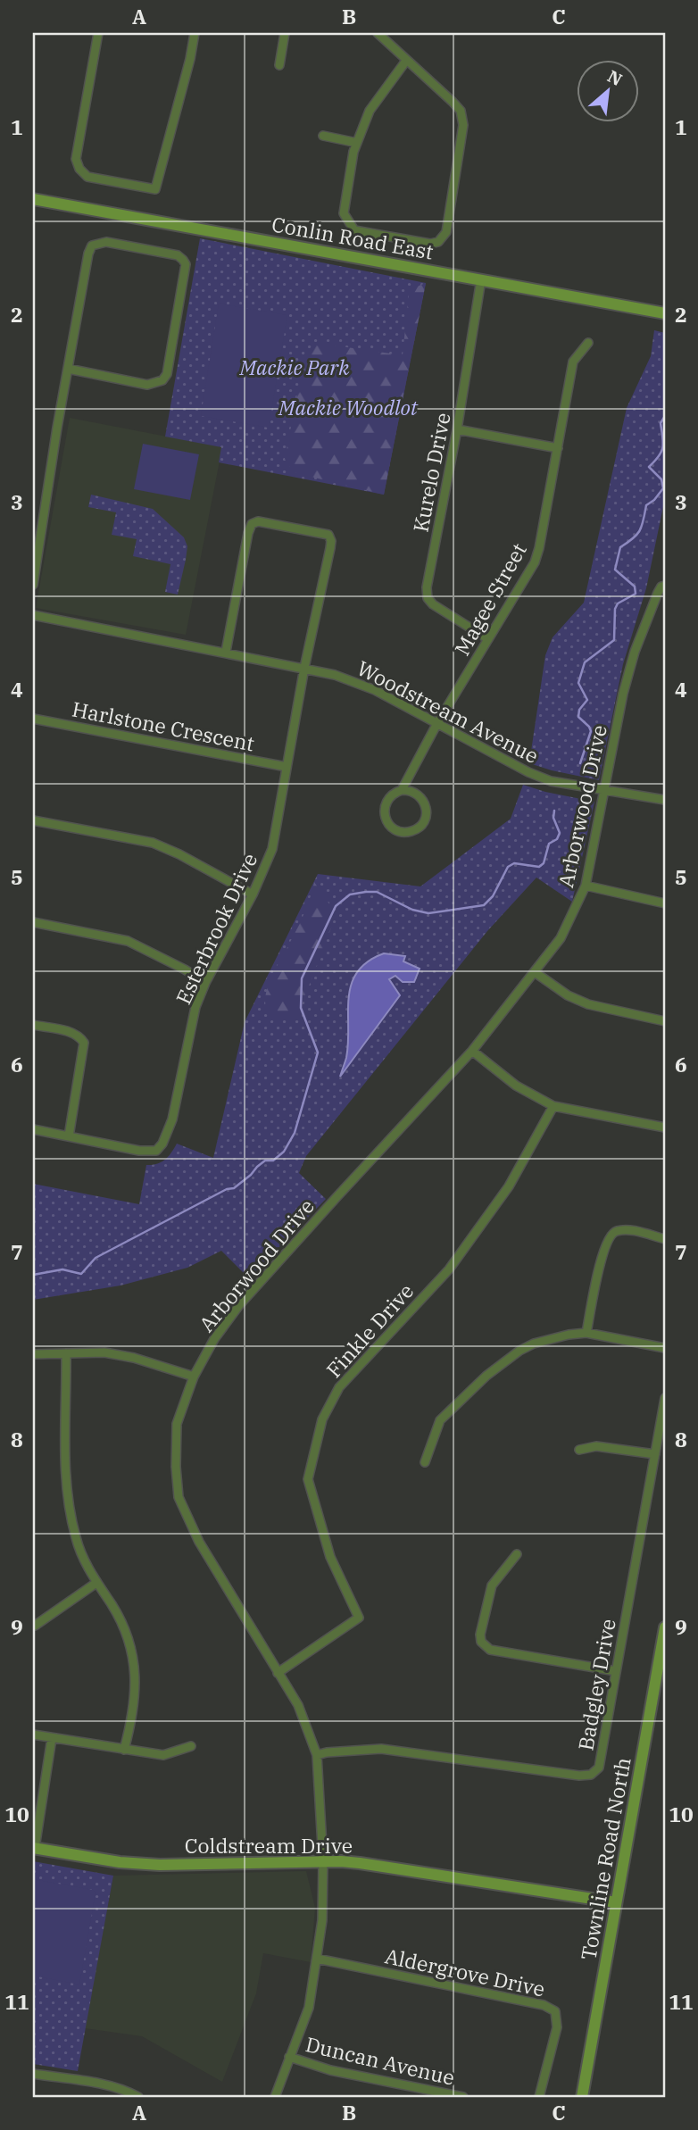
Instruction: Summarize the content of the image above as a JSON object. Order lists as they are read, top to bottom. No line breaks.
{"streets":{"street":["Conlin Road East","Kurelo Drive","Magee Street","Woodstream Avenue","Harlstone Crescent","Arborwood Drive","Esterbrook Drive","Finkle Drive","Badgley Drive","Coldstream Drive","Townline Road North","Aldergrove Drive","Duncan Avenue"]},"crossings":[["Conlin Road East","Kurelo Drive"],["Kurelo Drive","Magee Street"],["Magee Street","Woodstream Avenue"],["Woodstream Avenue","Arborwood Drive"],["Woodstream Avenue","Esterbrook Drive"],["Harlstone Crescent","Esterbrook Drive"],["Arborwood Drive","Finkle Drive"],["Arborwood Drive","Badgley Drive"],["Arborwood Drive","Coldstream Drive"],["Arborwood Drive","Aldergrove Drive"],["Arborwood Drive","Duncan Avenue"],["Coldstream Drive","Townline Road North"]],"parks":["Mackie Park","Mackie Woodlot"],"north":"top right","grid":{"columns":["A","B","C"],"rows":["1","2","3","4","5","6","7","8","9","10","11"]}}
